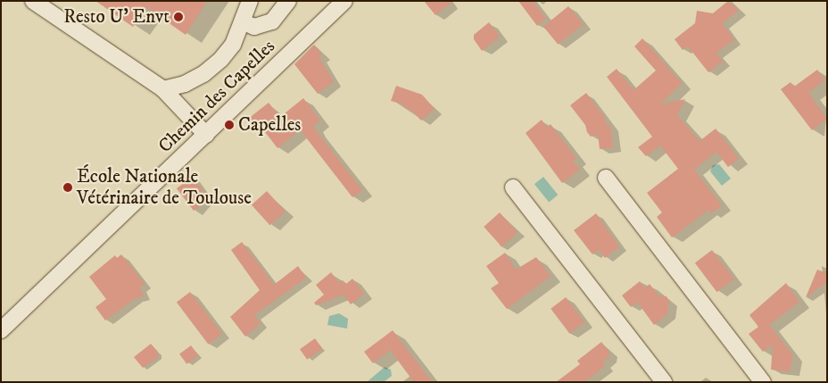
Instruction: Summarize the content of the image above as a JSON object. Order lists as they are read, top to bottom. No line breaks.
{"streets":{"street":["Chemin des Capelles"]},"places":["Resto U' Envt","Capelles","École Nationale Vétérinaire de Toulouse"]}
